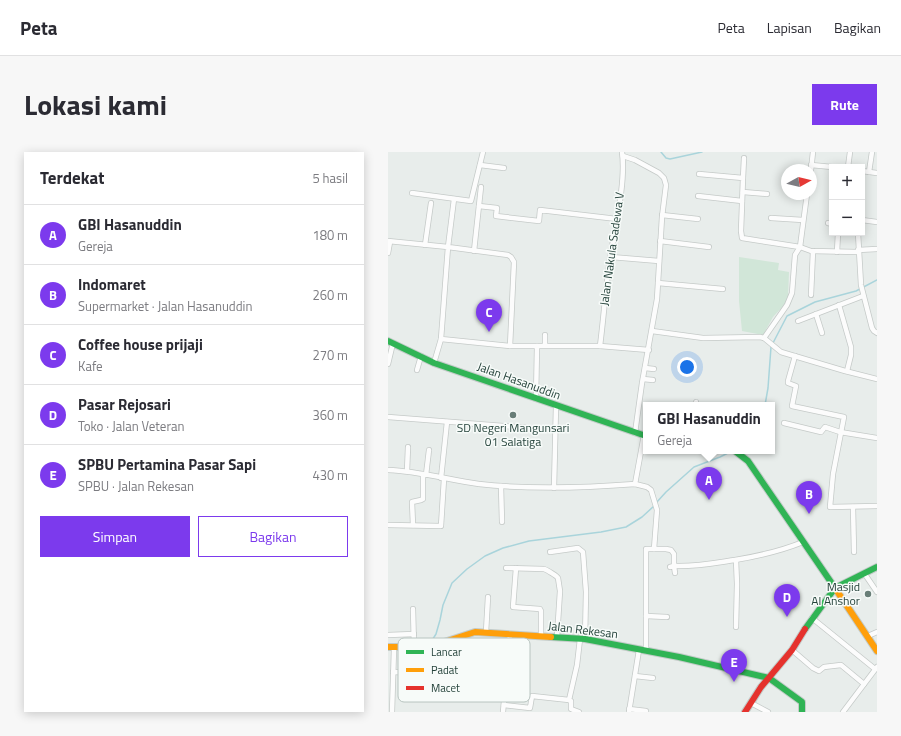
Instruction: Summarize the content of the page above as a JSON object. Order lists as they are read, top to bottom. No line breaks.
{"streets":{"main road":["Jalan Hasanuddin","Jalan Rekesan"],"street":["Jalan Nakula Sadewa V"]},"places":["SD Negeri Mangunsari 01 Salatiga","Masjid Al Anshor"],"legend":["Lancar","Padat","Macet"],"north":"right","page":{"header":"Peta","nav":["Peta","Lapisan","Bagikan"],"title":"Lokasi kami","buttons":["Rute",["Simpan","Bagikan"]],"heading":["Terdekat","5 hasil"],"map_buttons":["+","−"],"list":[{"mark":"A","name":"GBI Hasanuddin","note":"Gereja","value":"180 m"},{"mark":"B","name":"Indomaret","note":"Supermarket · Jalan Hasanuddin","value":"260 m"},{"mark":"C","name":"Coffee house prijaji","note":"Kafe","value":"270 m"},{"mark":"D","name":"Pasar Rejosari","note":"Toko · Jalan Veteran","value":"360 m"},{"mark":"E","name":"SPBU Pertamina Pasar Sapi","note":"SPBU · Jalan Rekesan","value":"430 m"}],"pins":["C","A","B","D","E"],"popup":["GBI Hasanuddin","Gereja"]}}
